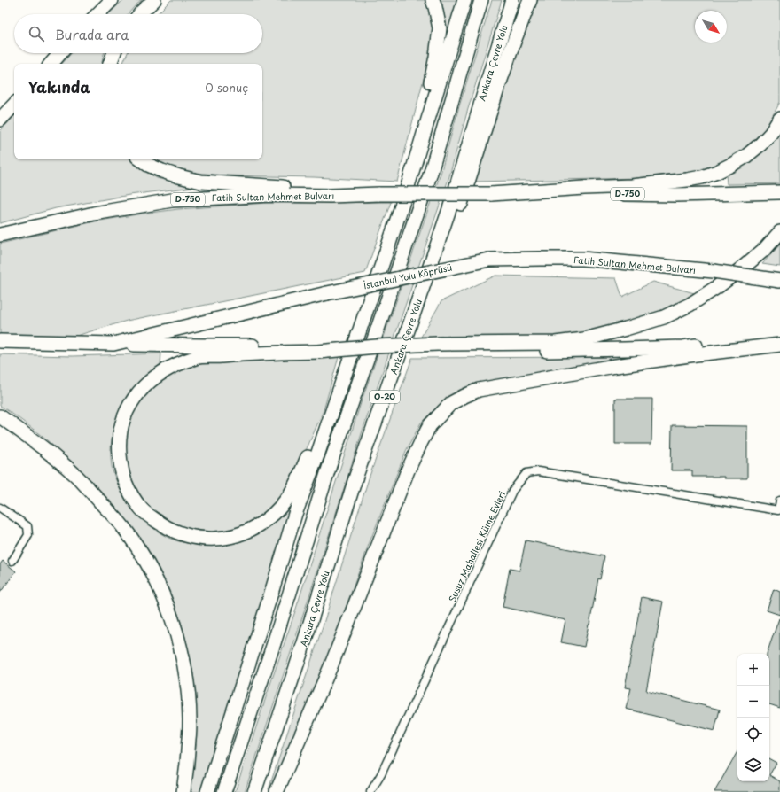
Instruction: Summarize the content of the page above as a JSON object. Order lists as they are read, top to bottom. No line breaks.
{"streets":{"highway":["Ankara Çevre Yolu","D-750","Fatih Sultan Mehmet Bulvarı","İstanbul Yolu Köprüsü","O-20"],"street":["Susuz Mahallesi Küme Evleri"]},"crossings":[["D-750","Fatih Sultan Mehmet Bulvarı"],["Fatih Sultan Mehmet Bulvarı","İstanbul Yolu Köprüsü"]],"north":"bottom right","page":{"search":"Burada ara","heading":["Yakında","0 sonuç"],"map_buttons":["+","−"]}}
